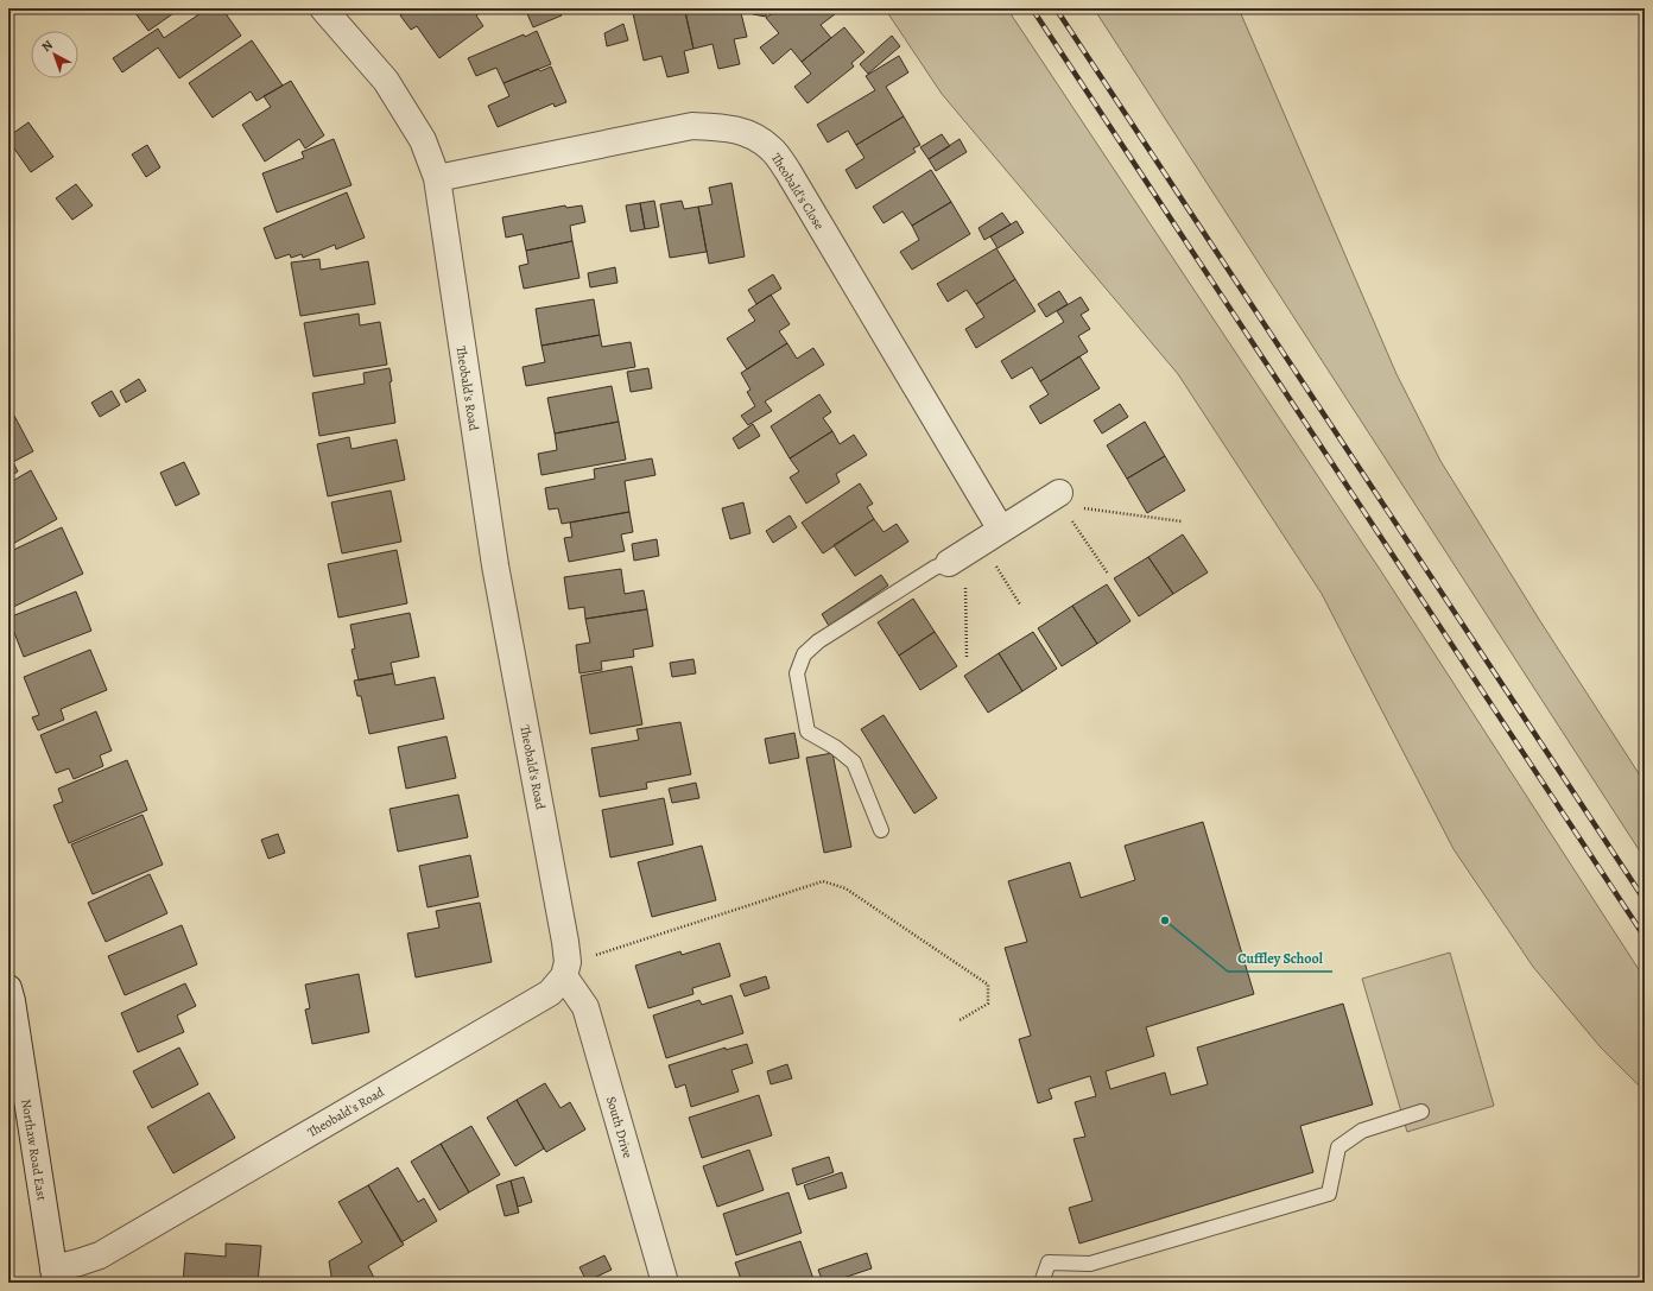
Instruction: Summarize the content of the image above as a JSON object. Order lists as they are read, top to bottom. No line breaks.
{"streets":{"street":["Theobald's Close","Theobald's Road","South Drive","Northaw Road East"]},"crossings":[["Theobald's Close","Theobald's Road"],["Theobald's Road","South Drive"],["Theobald's Road","Northaw Road East"]],"places":["Cuffley School"],"north":"top left"}
